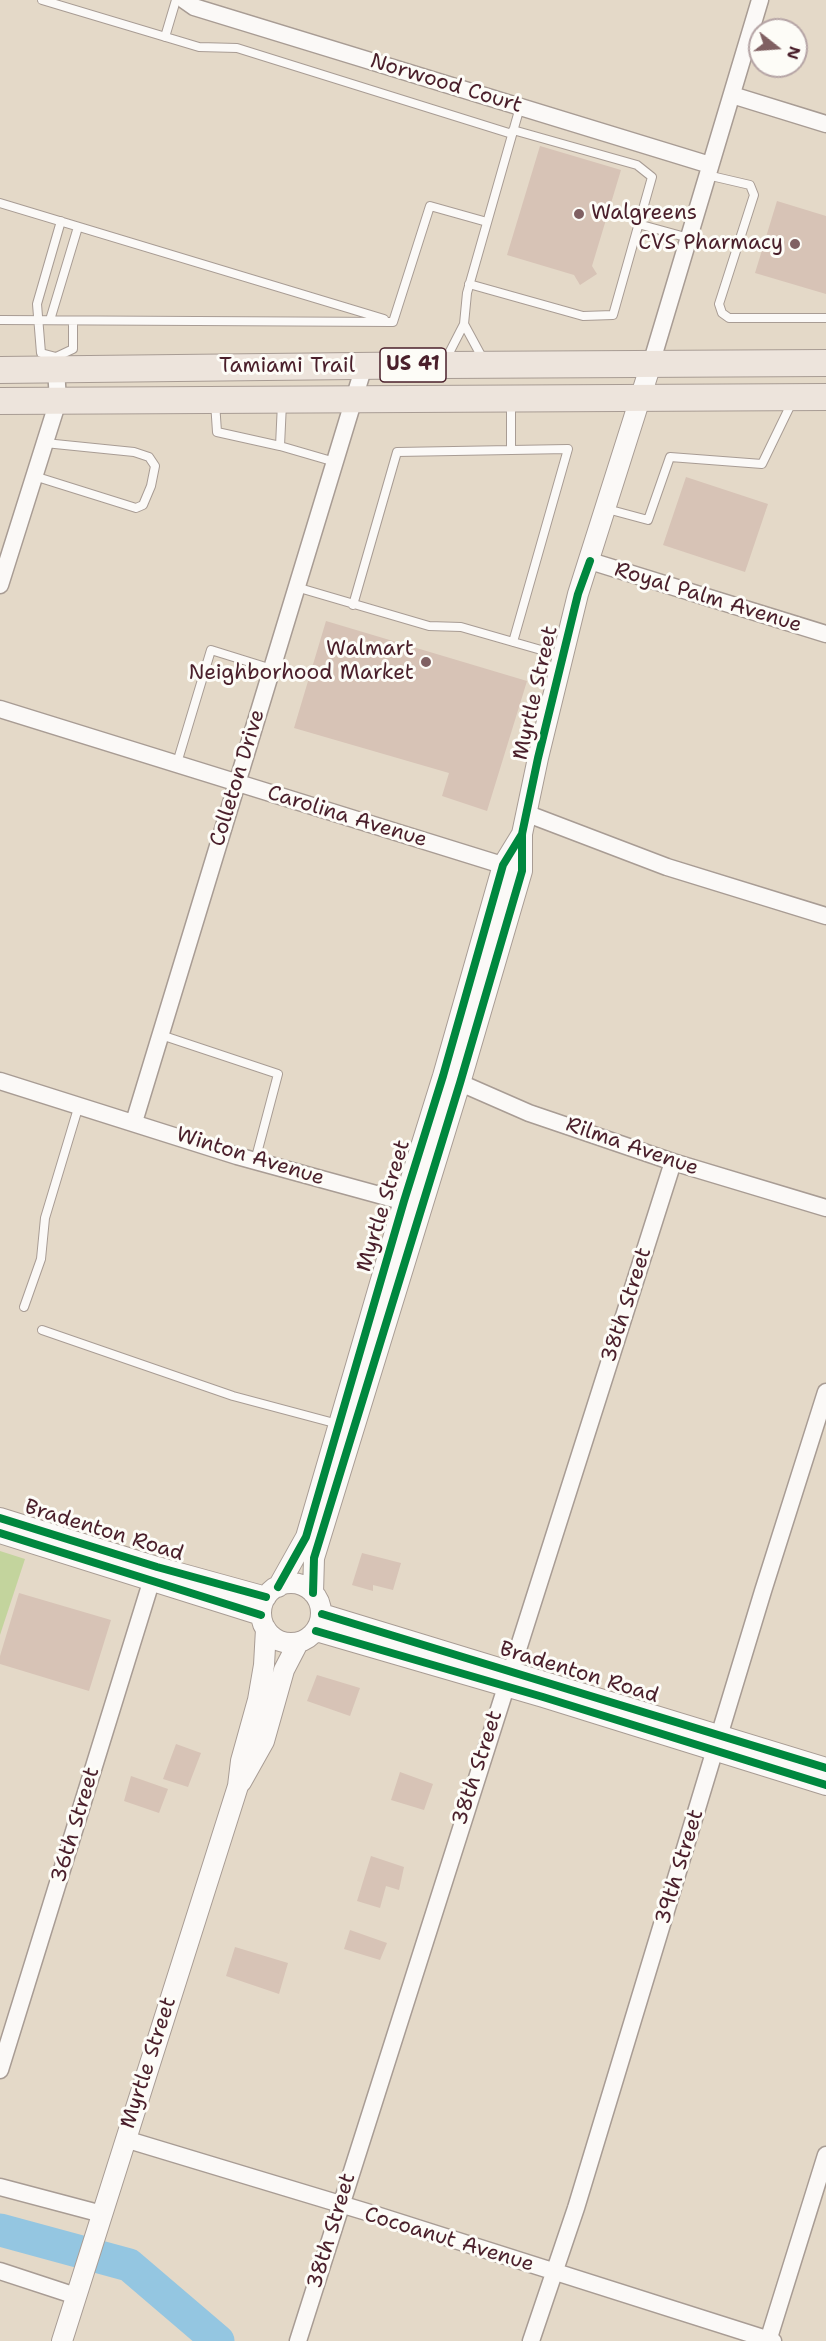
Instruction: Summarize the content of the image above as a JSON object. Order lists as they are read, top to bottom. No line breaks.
{"streets":{"main road":["US 41","Tamiami Trail"],"street":["Norwood Court","Royal Palm Avenue","Myrtle Street","Colleton Drive","Carolina Avenue","Rilma Avenue","Winton Avenue","38th Street","Bradenton Road","36th Street","39th Street","Cocoanut Avenue"]},"crossings":[["Norwood Court","Myrtle Street"],["Tamiami Trail","Myrtle Street"],["Tamiami Trail","Colleton Drive"],["Royal Palm Avenue","Myrtle Street"],["Myrtle Street","Carolina Avenue"],["Myrtle Street","Rilma Avenue"],["Myrtle Street","Winton Avenue"],["Myrtle Street","Bradenton Road"],["Myrtle Street","Cocoanut Avenue"],["Colleton Drive","Carolina Avenue"],["Colleton Drive","Winton Avenue"],["Rilma Avenue","38th Street"],["38th Street","Bradenton Road"],["38th Street","Cocoanut Avenue"],["Bradenton Road","36th Street"],["Bradenton Road","39th Street"],["39th Street","Cocoanut Avenue"]],"places":["Walgreens","CVS Pharmacy","Walmart Neighborhood Market"],"north":"right"}
